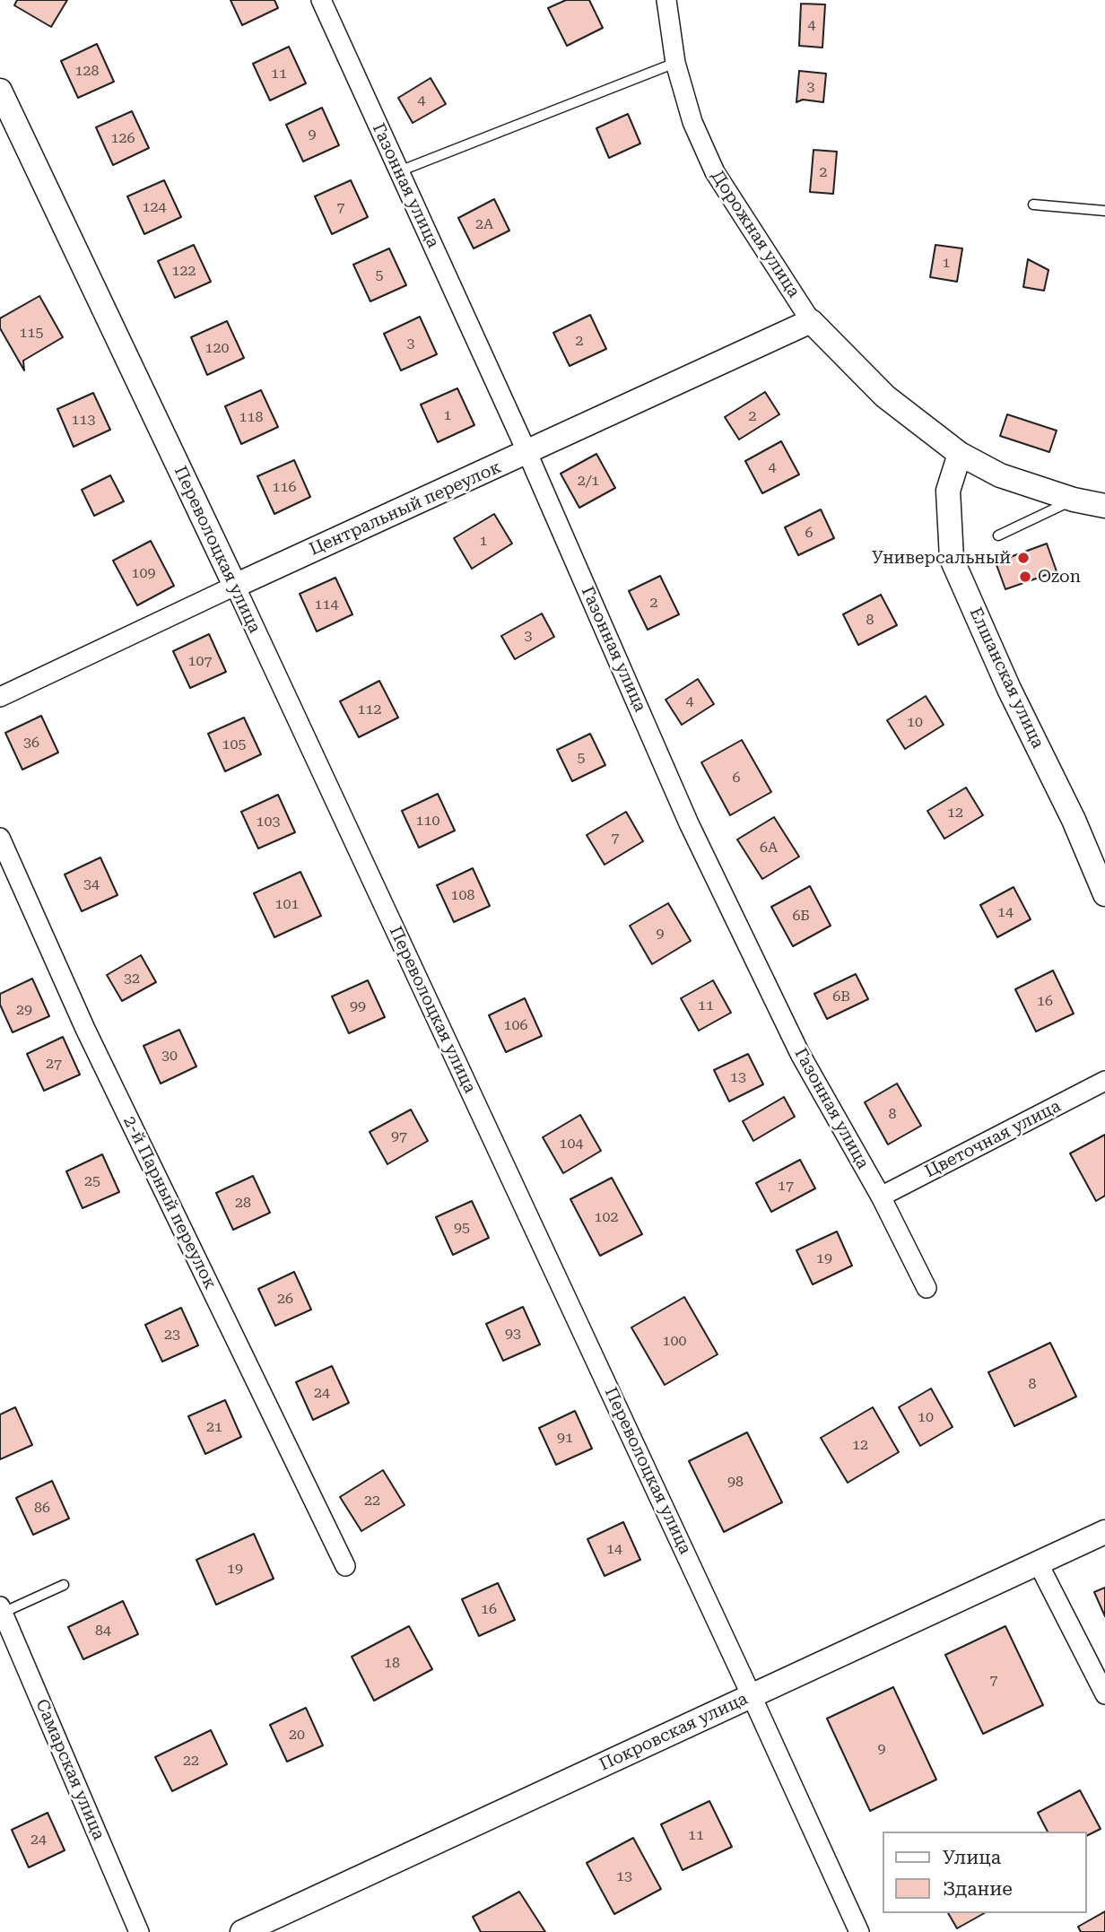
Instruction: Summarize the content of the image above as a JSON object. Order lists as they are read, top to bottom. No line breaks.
{"streets":{"street":["Газонная улица","Дорожная улица","Центральный переулок","Переволоцкая улица","Елшанская улица","Цветочная улица","2-й Парный переулок","Покровская улица","Самарская улица"]},"crossings":[["Газонная улица","Центральный переулок"],["Газонная улица","Цветочная улица"],["Дорожная улица","Центральный переулок"],["Центральный переулок","Переволоцкая улица"],["Переволоцкая улица","Покровская улица"]],"places":["Универсальный","Ozon"],"house_numbers":["4","128","11","3","4","9","126","2","124","7","2А","1","122","5","115","2","3","120","1","2","118","113","4","2/1","116","6","1","109","2","114","8","3","107","4","112","10","36","105","5","6","12","110","103","7","6А","34","108","101","14","6Б","9","32","6В","16","11","99","29","106","30","27","13","8","97","104","25","17","28","102","95","19","26","93","23","100","8","24","10","21","91","12","98","22","86","14","19","16","84","18","7","20","9","22","11","24","13"],"legend":["Улица","Здание"]}
